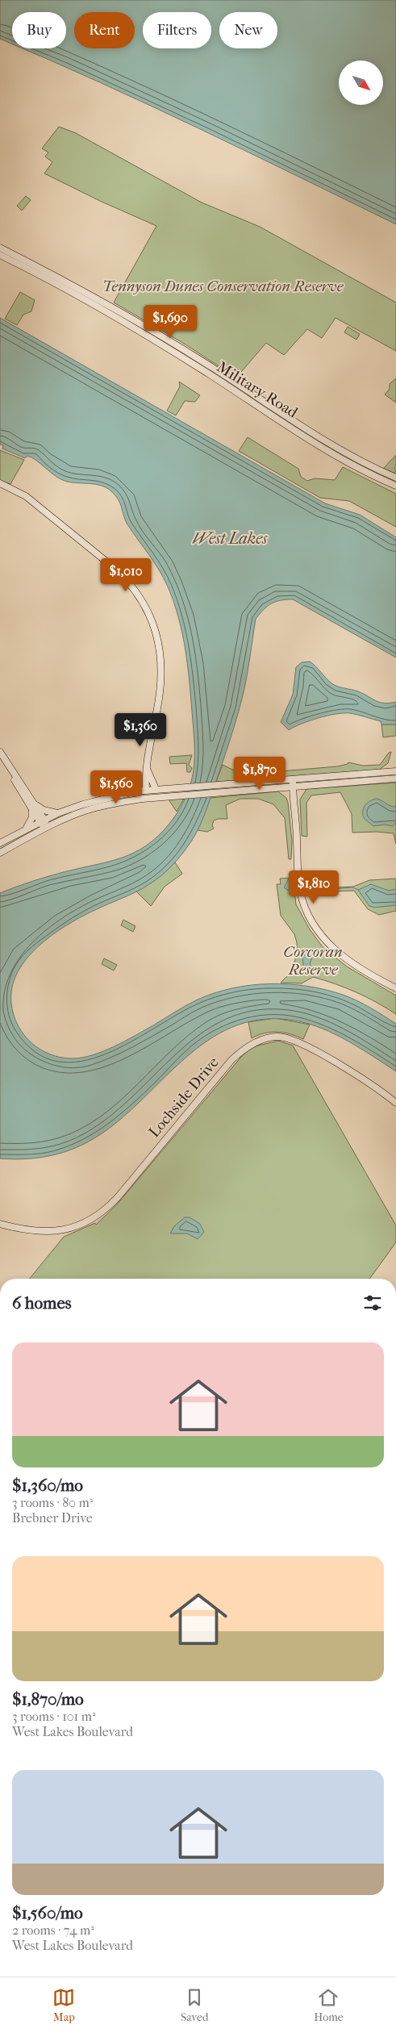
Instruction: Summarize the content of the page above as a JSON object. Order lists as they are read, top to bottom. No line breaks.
{"streets":{"main road":["Military Road","Lochside Drive"]},"water":["West Lakes"],"parks":["Tennyson Dunes Conservation Reserve","Corcoran Reserve"],"north":"bottom right","page":{"chip":["Buy","Rent","Filters","New"],"price":["$1,690","$1,010","$1,360","$1,870","$1,560","$1,810"],"heading":"6 homes","list":[{"name":"$1,360/mo","note":"3 rooms · 80 m² · Brebner Drive"},{"name":"$1,870/mo","note":"3 rooms · 101 m² · West Lakes Boulevard"},{"name":"$1,560/mo","note":"2 rooms · 74 m² · West Lakes Boulevard"}],"tabs":["Map","Saved","Home"]}}
